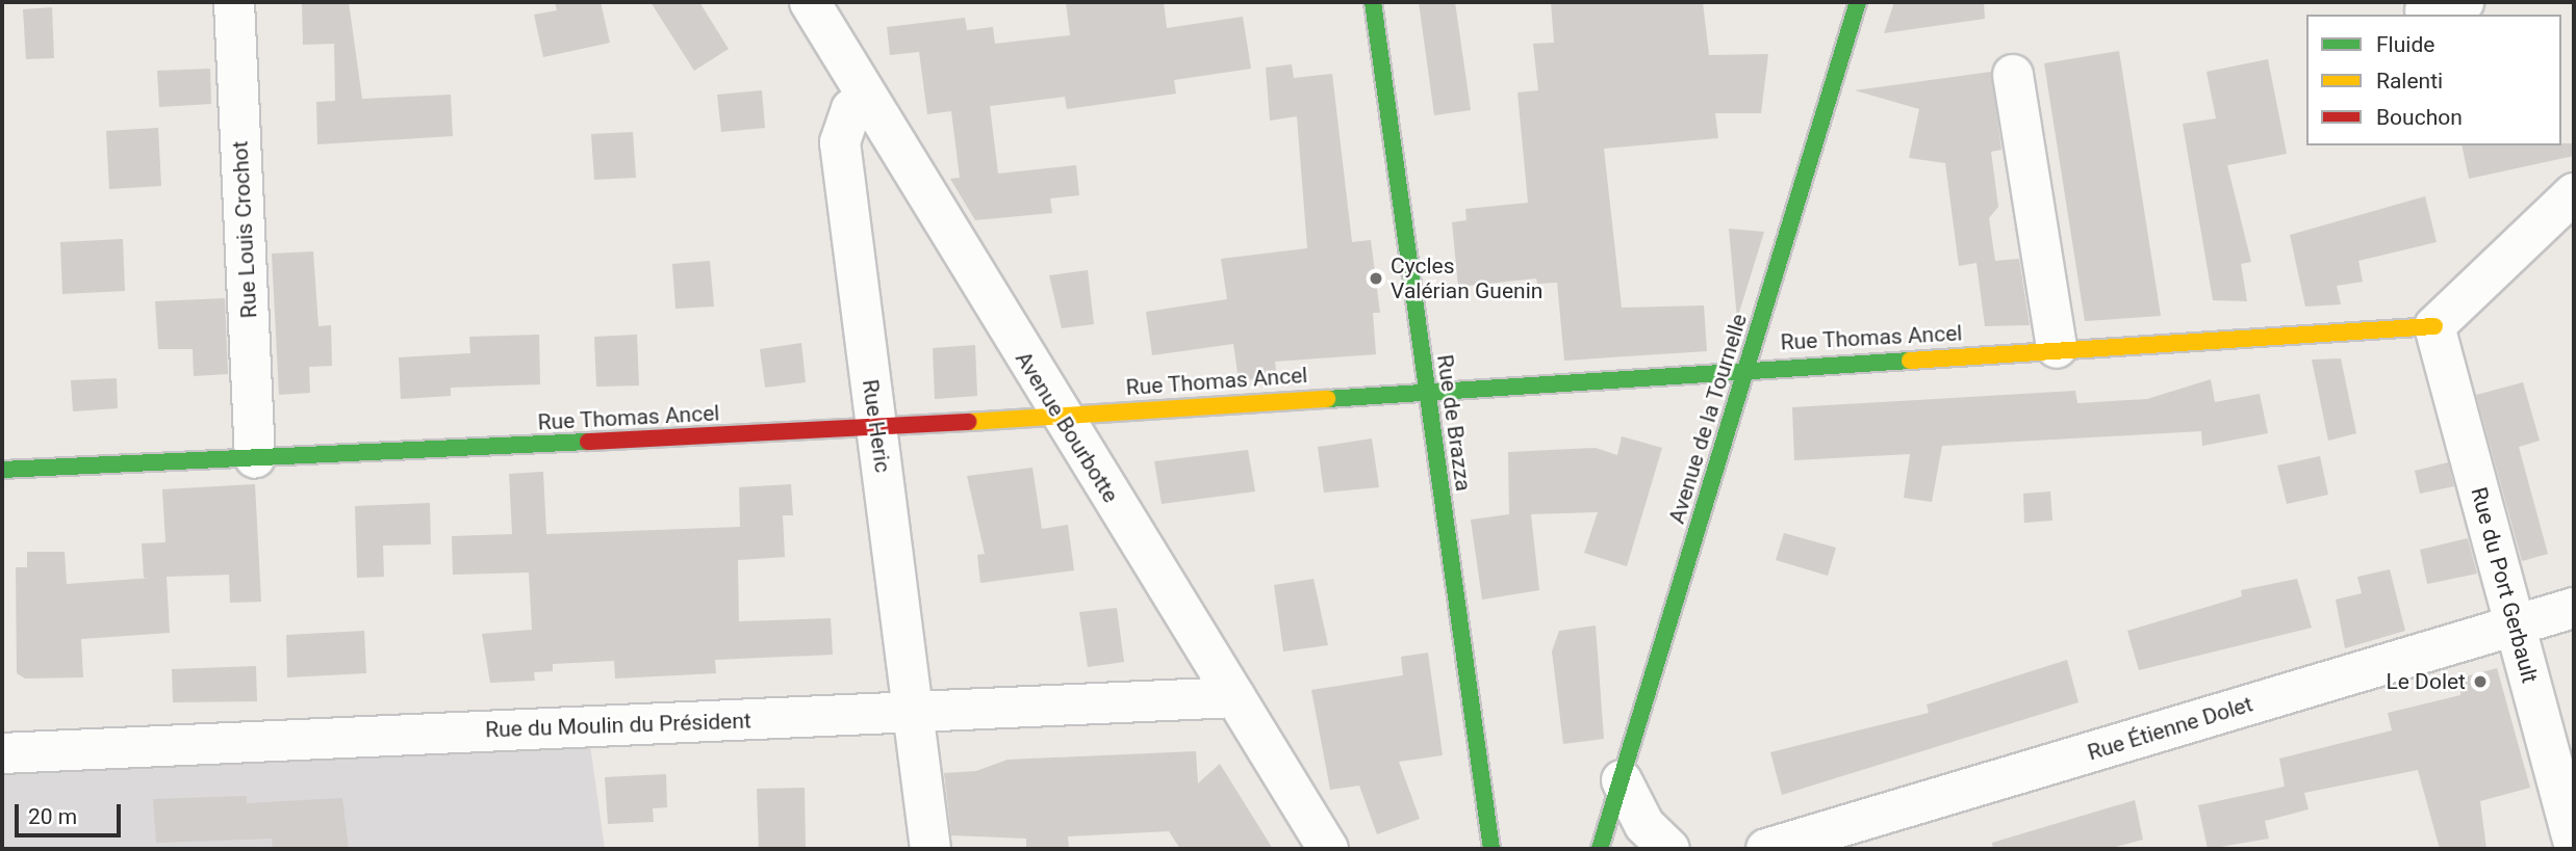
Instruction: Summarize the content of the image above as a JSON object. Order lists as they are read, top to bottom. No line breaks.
{"streets":{"street":["Rue Louis Crochot","Rue Thomas Ancel","Avenue de la Tournelle","Rue de Brazza","Rue Heric","Avenue Bourbotte","Rue du Port Gerbault","Rue du Moulin du Président","Rue Étienne Dolet"]},"crossings":[["Rue Louis Crochot","Rue Thomas Ancel"],["Rue Thomas Ancel","Avenue de la Tournelle"],["Rue Thomas Ancel","Rue de Brazza"],["Rue Thomas Ancel","Rue Heric"],["Rue Thomas Ancel","Avenue Bourbotte"],["Rue Thomas Ancel","Rue du Port Gerbault"],["Rue Heric","Avenue Bourbotte"],["Rue Heric","Rue du Moulin du Président"],["Avenue Bourbotte","Rue du Moulin du Président"],["Rue du Port Gerbault","Rue Étienne Dolet"]],"places":["Cycles Valérian Guenin","Le Dolet"],"legend":["Fluide","Ralenti","Bouchon"],"scale_bar":"20 m"}
